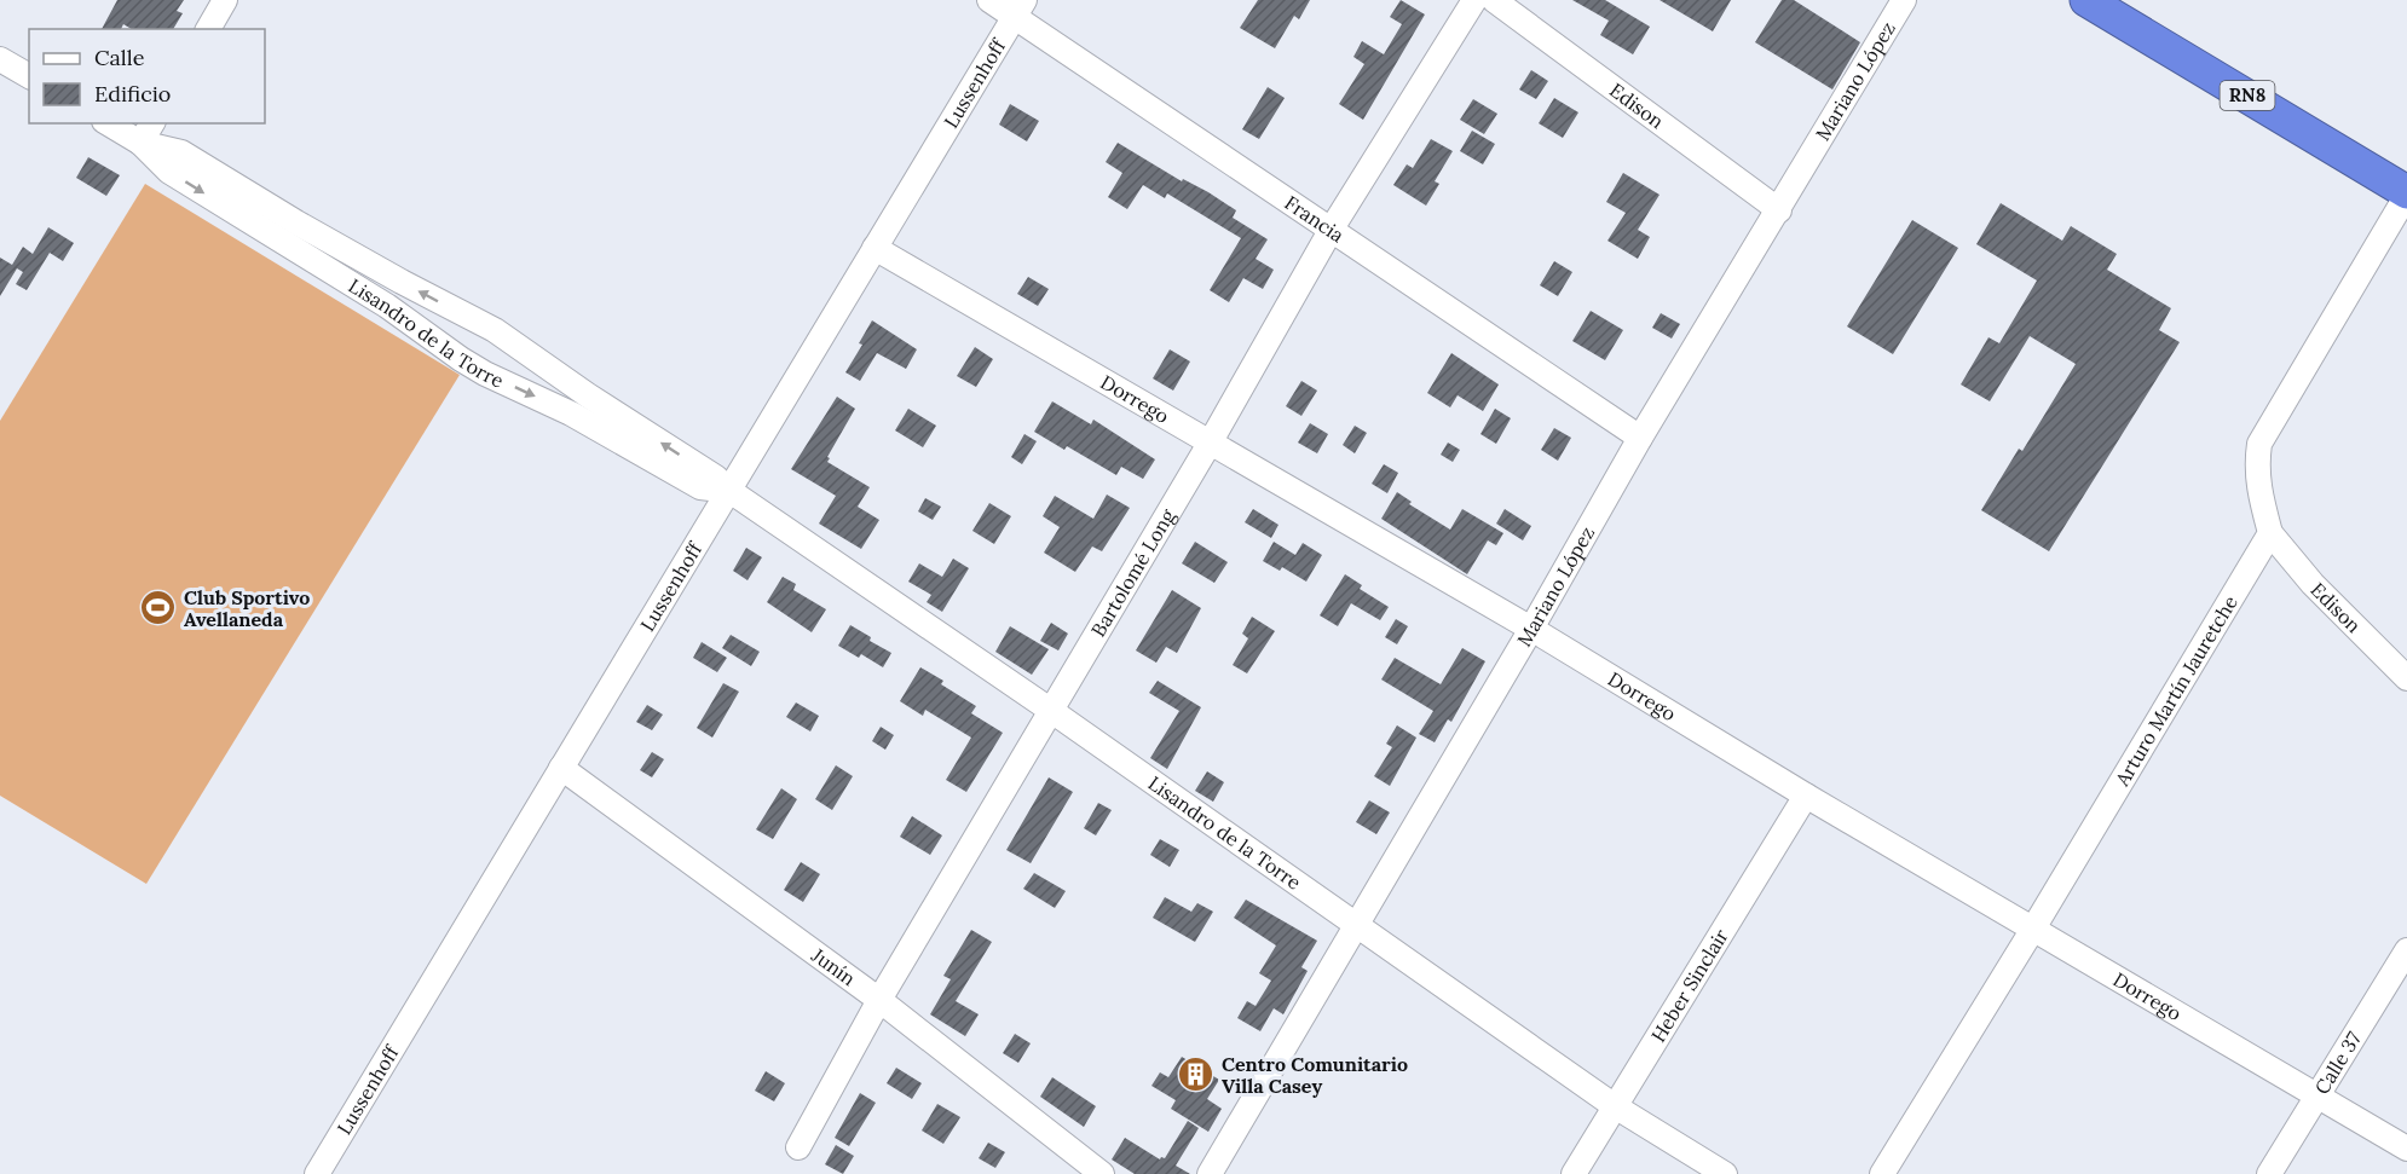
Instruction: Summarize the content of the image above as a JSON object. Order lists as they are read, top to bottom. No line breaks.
{"streets":{"highway":["RN8"],"street":["Mariano López","Lussenhoff","Edison","Francia","Lisandro de la Torre","Dorrego","Bartolomé Long","Arturo Martín Jauretche","Junín","Heber Sinclair","Calle 37"]},"crossings":[["Mariano López","Edison"],["Mariano López","Francia"],["Mariano López","Lisandro de la Torre"],["Mariano López","Dorrego"],["Lussenhoff","Francia"],["Lussenhoff","Lisandro de la Torre"],["Lussenhoff","Dorrego"],["Lussenhoff","Junín"],["Edison","Arturo Martín Jauretche"],["Francia","Bartolomé Long"],["Lisandro de la Torre","Bartolomé Long"],["Lisandro de la Torre","Heber Sinclair"],["Dorrego","Bartolomé Long"],["Dorrego","Arturo Martín Jauretche"],["Dorrego","Heber Sinclair"],["Dorrego","Calle 37"],["Bartolomé Long","Junín"]],"places":{"sports":["Club Sportivo Avellaneda"],"building":["Centro Comunitario Villa Casey"]},"legend":["Calle","Edificio"]}
